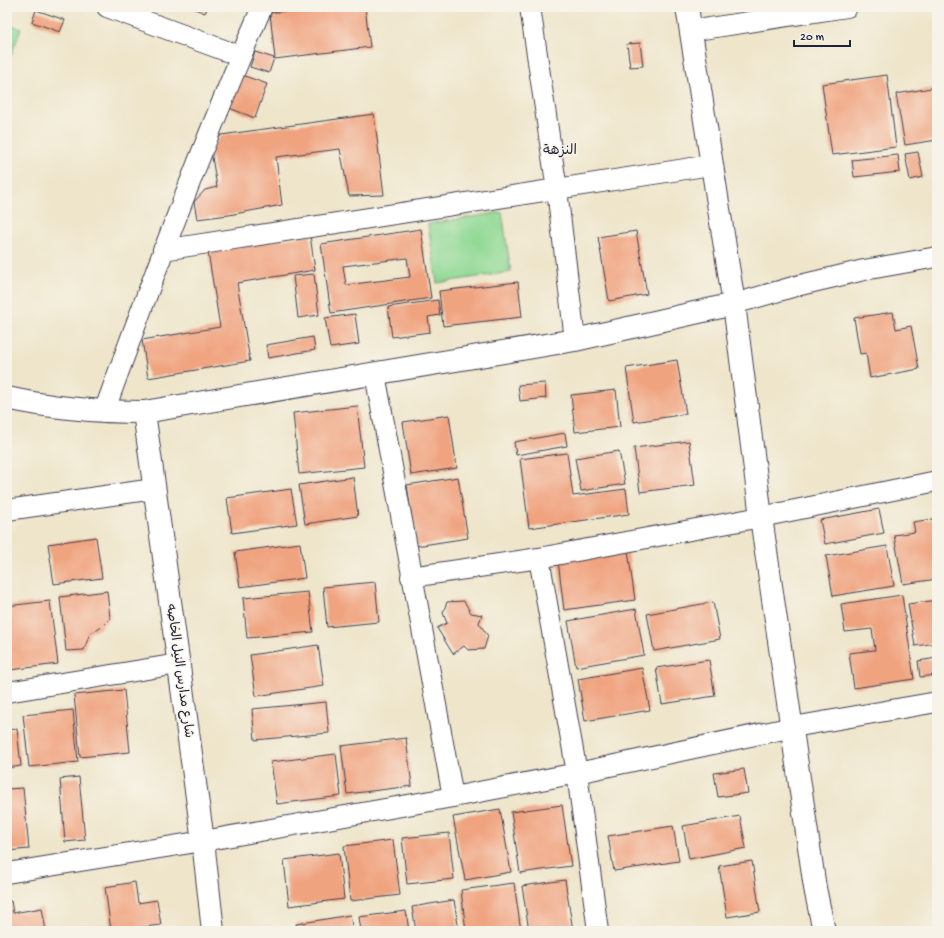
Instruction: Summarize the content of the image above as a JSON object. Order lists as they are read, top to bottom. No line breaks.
{"streets":{"street":["شارع مدارس النيل الخاصه"]},"districts":["النزهة"],"scale_bar":"20 m"}
